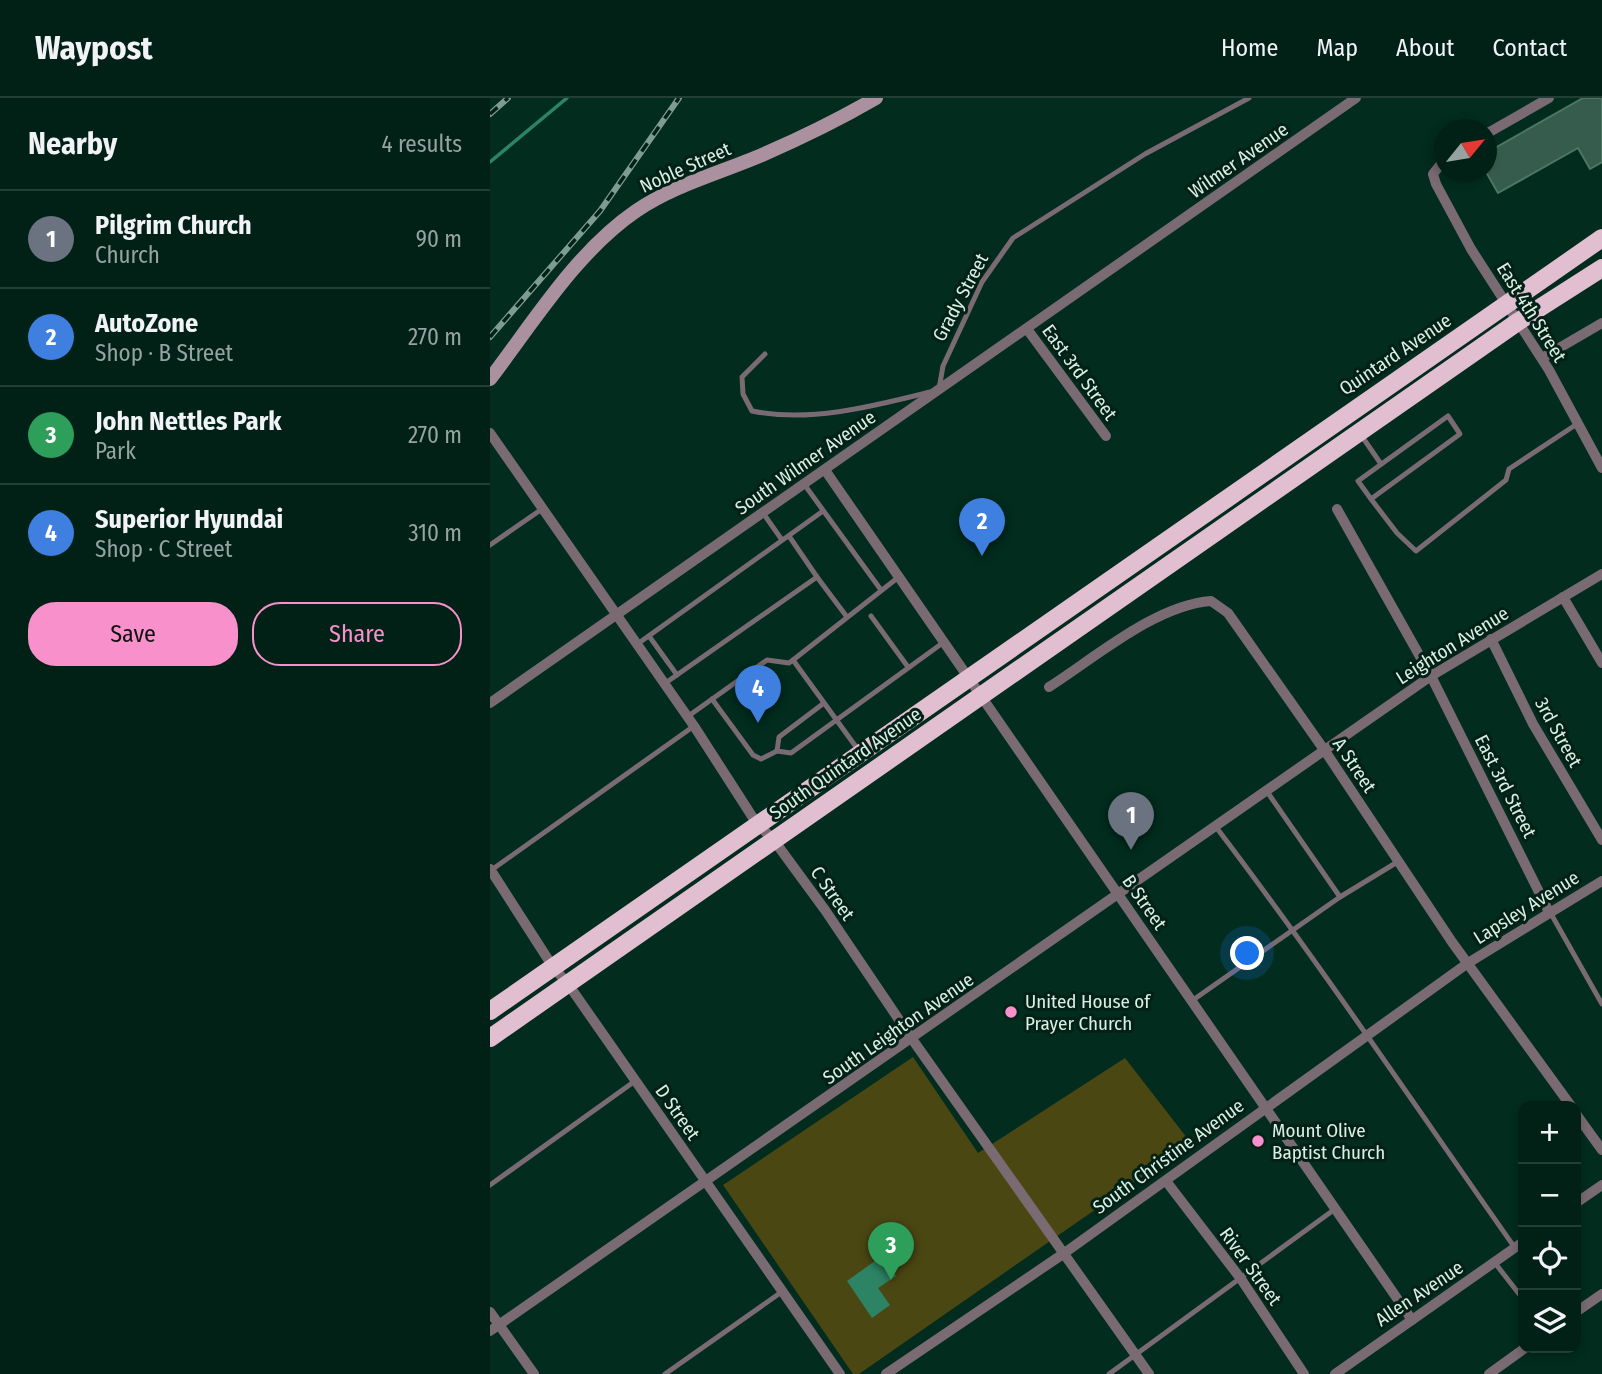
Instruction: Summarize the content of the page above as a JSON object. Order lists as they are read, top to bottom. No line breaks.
{"streets":{"highway":["Quintard Avenue","South Quintard Avenue"],"main road":["Noble Street"],"street":["Wilmer Avenue","East 4th Street","East 3rd Street","South Wilmer Avenue","Leighton Avenue","3rd Street","A Street","C Street","B Street","Lapsley Avenue","South Leighton Avenue","D Street","South Christine Avenue","River Street","Allen Avenue"],"lane":["Grady Street"]},"crossings":[["Wilmer Avenue","South Wilmer Avenue"],["Grady Street","South Wilmer Avenue"],["East 4th Street","Quintard Avenue"],["Quintard Avenue","South Quintard Avenue"],["East 3rd Street","South Wilmer Avenue"],["East 3rd Street","Leighton Avenue"],["East 3rd Street","Lapsley Avenue"],["South Wilmer Avenue","C Street"],["South Wilmer Avenue","B Street"],["Leighton Avenue","3rd Street"],["Leighton Avenue","A Street"],["Leighton Avenue","South Leighton Avenue"],["South Quintard Avenue","C Street"],["South Quintard Avenue","B Street"],["South Quintard Avenue","D Street"],["A Street","Lapsley Avenue"],["A Street","South Leighton Avenue"],["A Street","South Christine Avenue"],["C Street","South Leighton Avenue"],["C Street","South Christine Avenue"],["B Street","South Leighton Avenue"],["B Street","South Christine Avenue"],["B Street","Allen Avenue"],["Lapsley Avenue","South Christine Avenue"],["South Leighton Avenue","D Street"],["South Christine Avenue","River Street"]],"places":["United House of Prayer Church","Mount Olive Baptist Church"],"north":"top right","page":{"header":"Waypost","nav":["Home","Map","About","Contact"],"heading":["Nearby","4 results"],"list":[{"mark":"1","name":"Pilgrim Church","note":"Church","value":"90 m"},{"mark":"2","name":"AutoZone","note":"Shop · B Street","value":"270 m"},{"mark":"3","name":"John Nettles Park","note":"Park","value":"270 m"},{"mark":"4","name":"Superior Hyundai","note":"Shop · C Street","value":"310 m"}],"pins":["2","4","1","3"],"buttons":["Save","Share"],"map_buttons":["+","−"]}}
